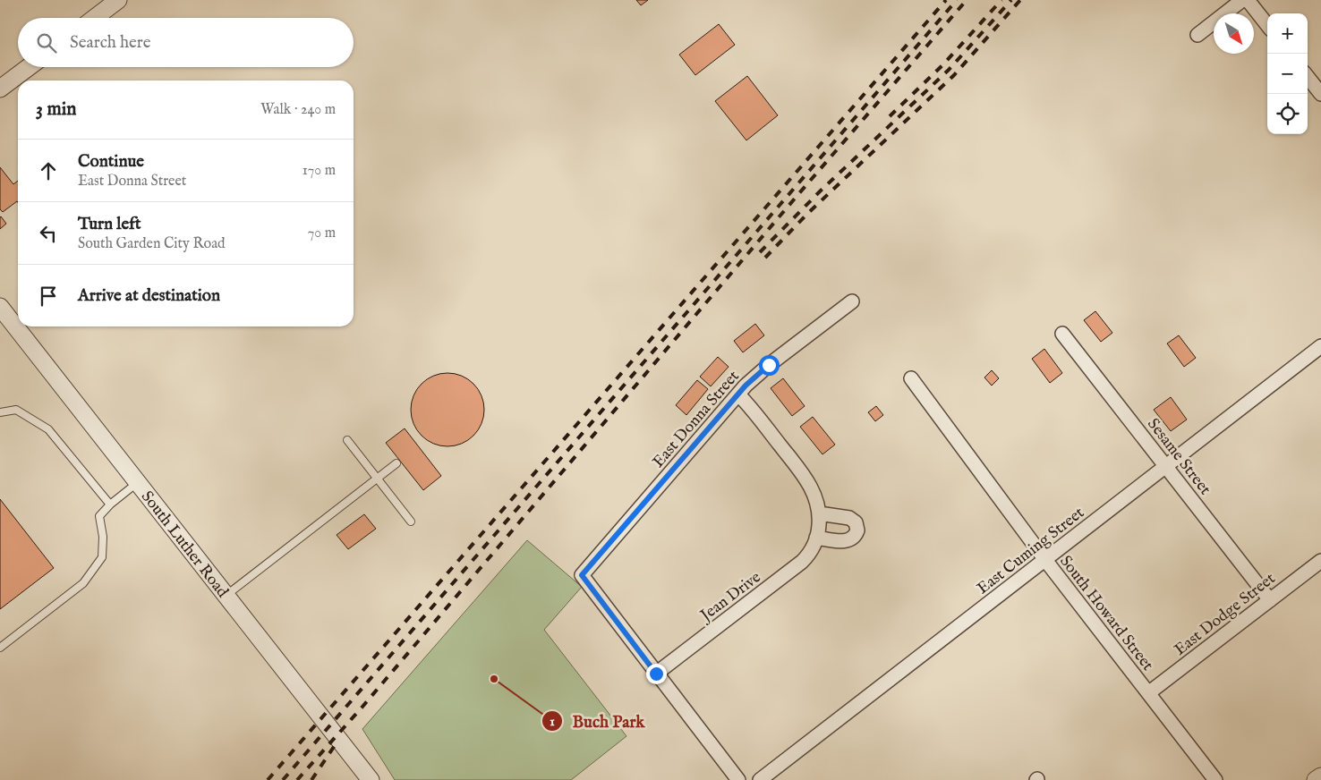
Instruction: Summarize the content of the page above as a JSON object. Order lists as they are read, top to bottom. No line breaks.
{"streets":{"street":["East Donna Street","Sesame Street","South Luther Road","East Cuming Street","Jean Drive","South Howard Street","East Dodge Street"]},"crossings":[["East Donna Street","Jean Drive"],["Sesame Street","East Cuming Street"],["Sesame Street","East Dodge Street"],["East Cuming Street","South Howard Street"],["South Howard Street","East Dodge Street"]],"places":["Buch Park"],"north":"bottom right","page":{"map_buttons":["+","−"],"search":"Search here","heading":["3 min","Walk · 240 m"],"list":[["Continue","East Donna Street","170 m"],["Turn left","South Garden City Road","70 m"],"Arrive at destination"]}}
